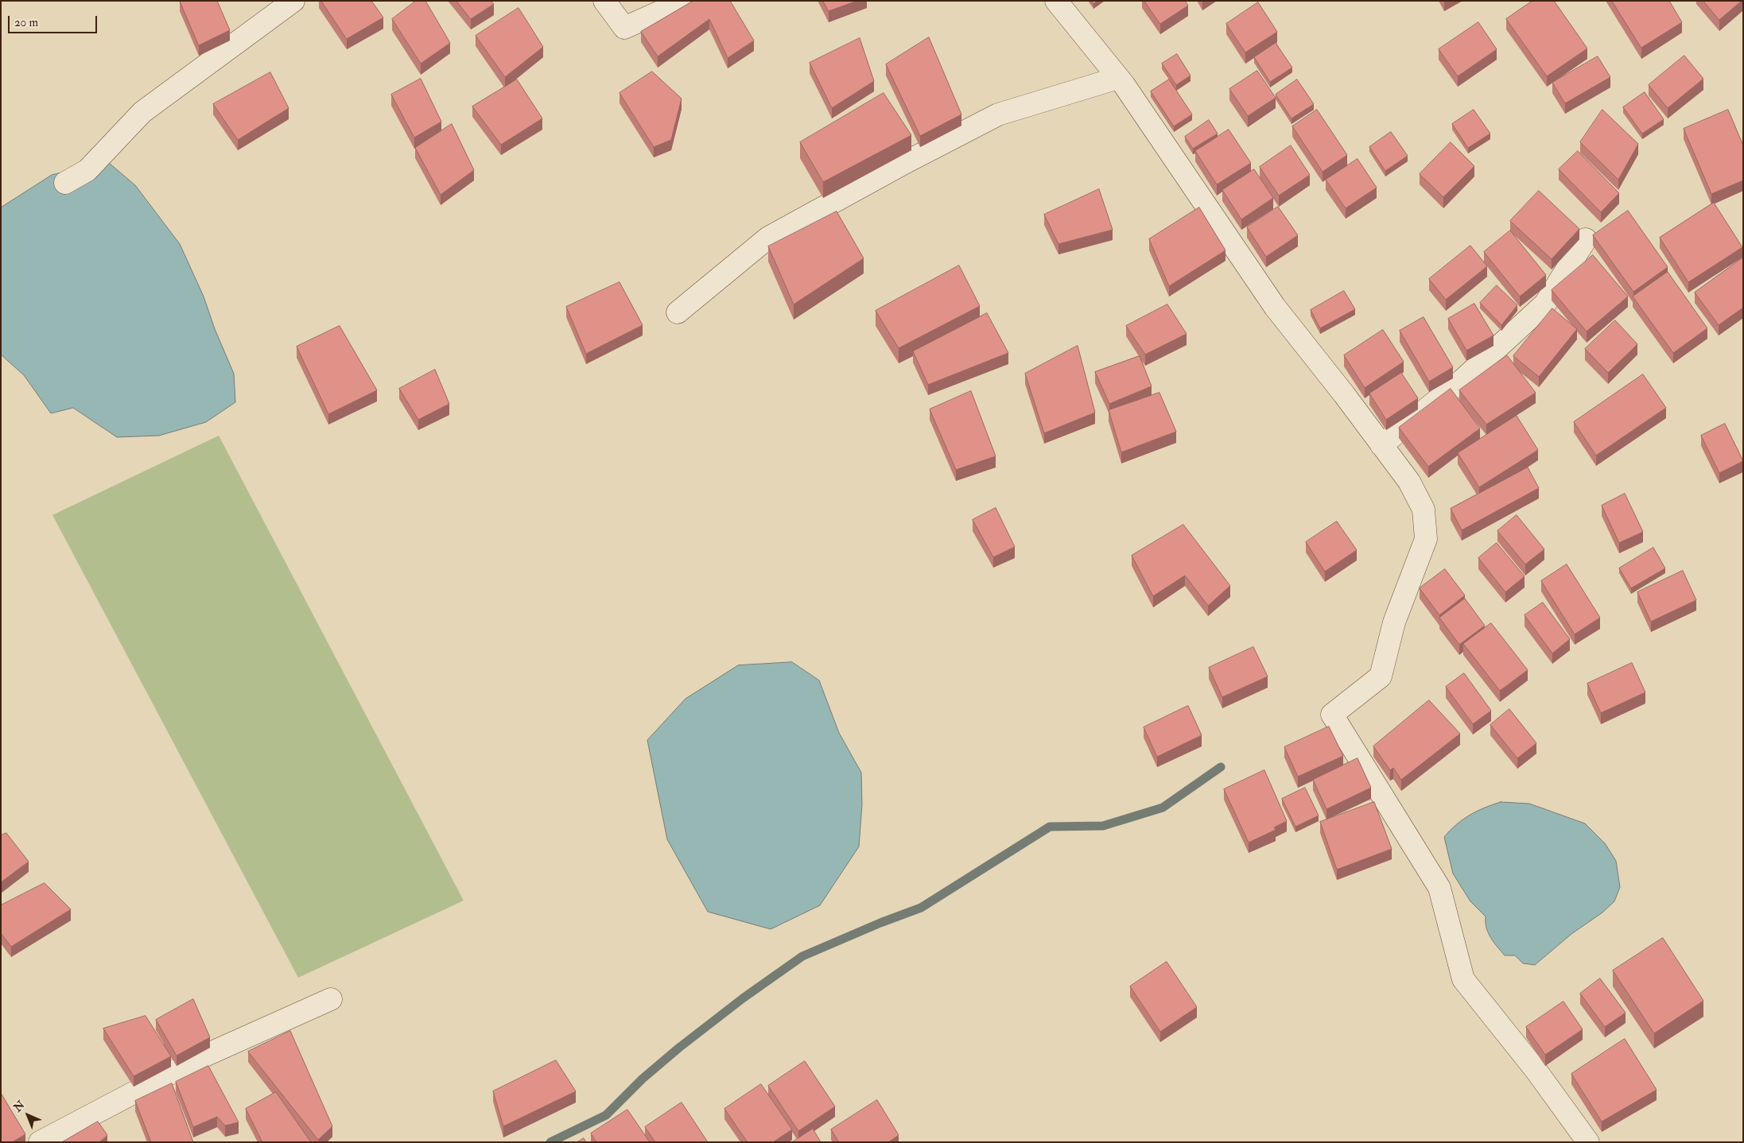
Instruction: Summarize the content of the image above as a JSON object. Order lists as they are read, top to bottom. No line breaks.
{"scale_bar":"20 m","north":"top left"}
